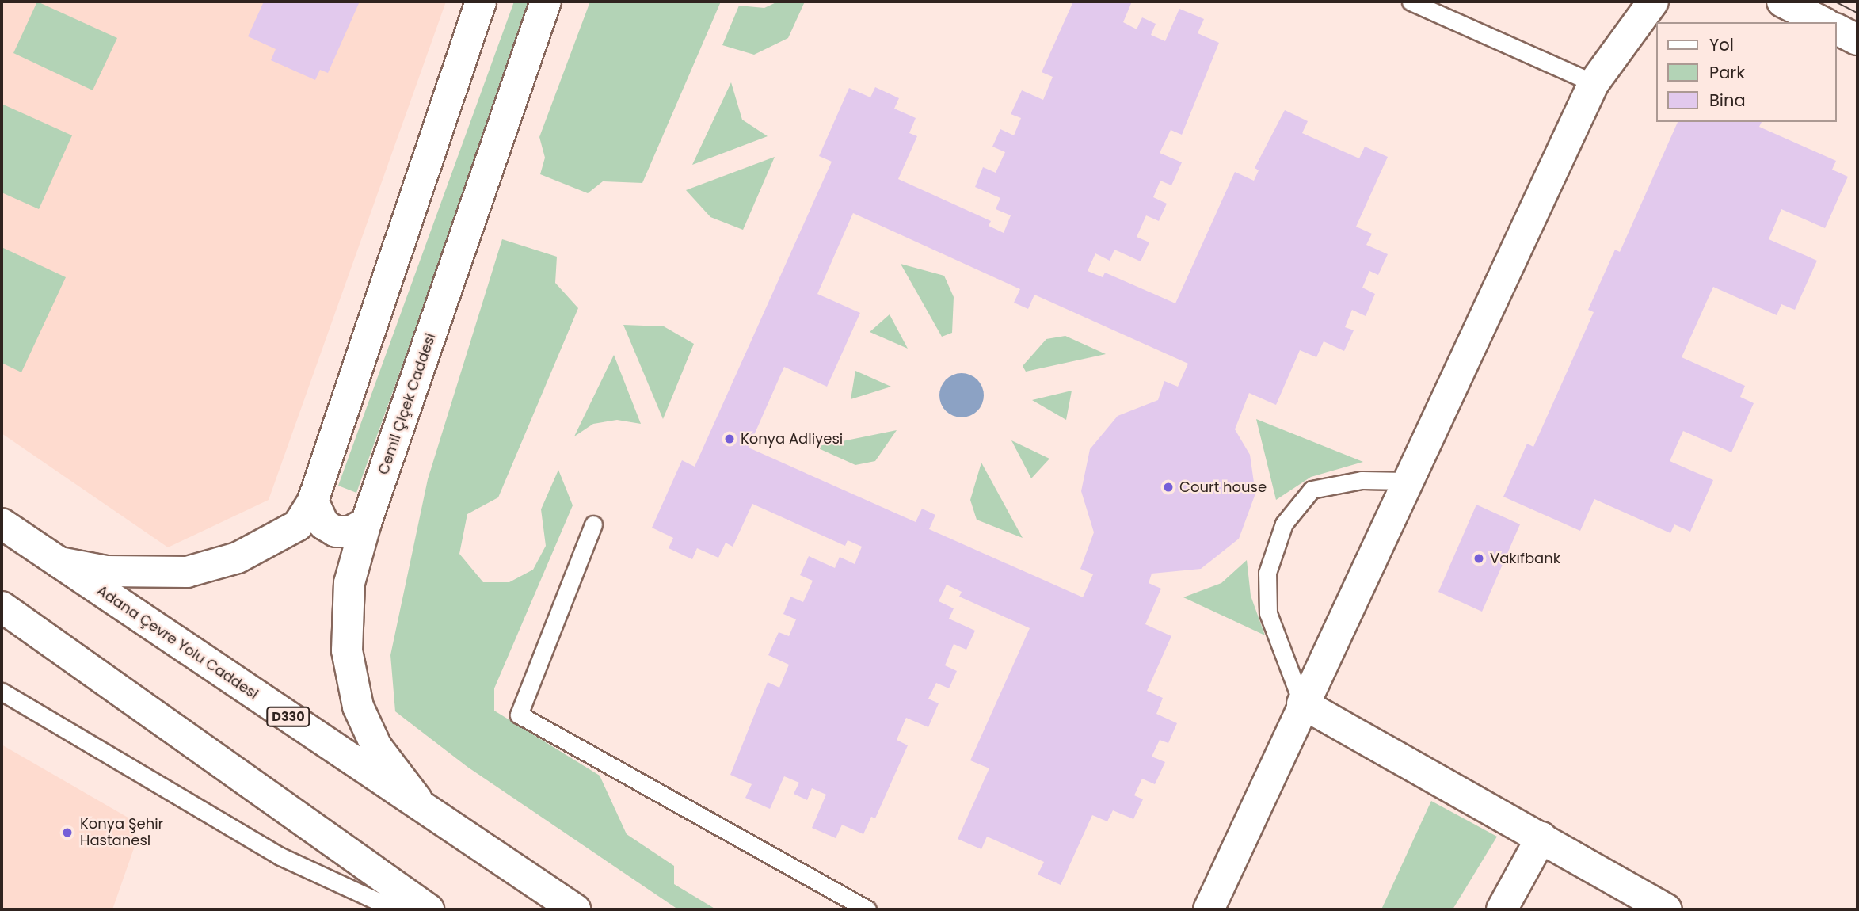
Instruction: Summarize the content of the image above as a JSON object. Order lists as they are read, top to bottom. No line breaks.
{"streets":{"main road":["Cemil Çiçek Caddesi","Adana Çevre Yolu Caddesi","D330"]},"crossings":[["Cemil Çiçek Caddesi","Adana Çevre Yolu Caddesi"]],"places":["Konya Adliyesi","Court house","Vakıfbank","Konya Şehir Hastanesi"],"legend":["Yol","Park","Bina"]}
